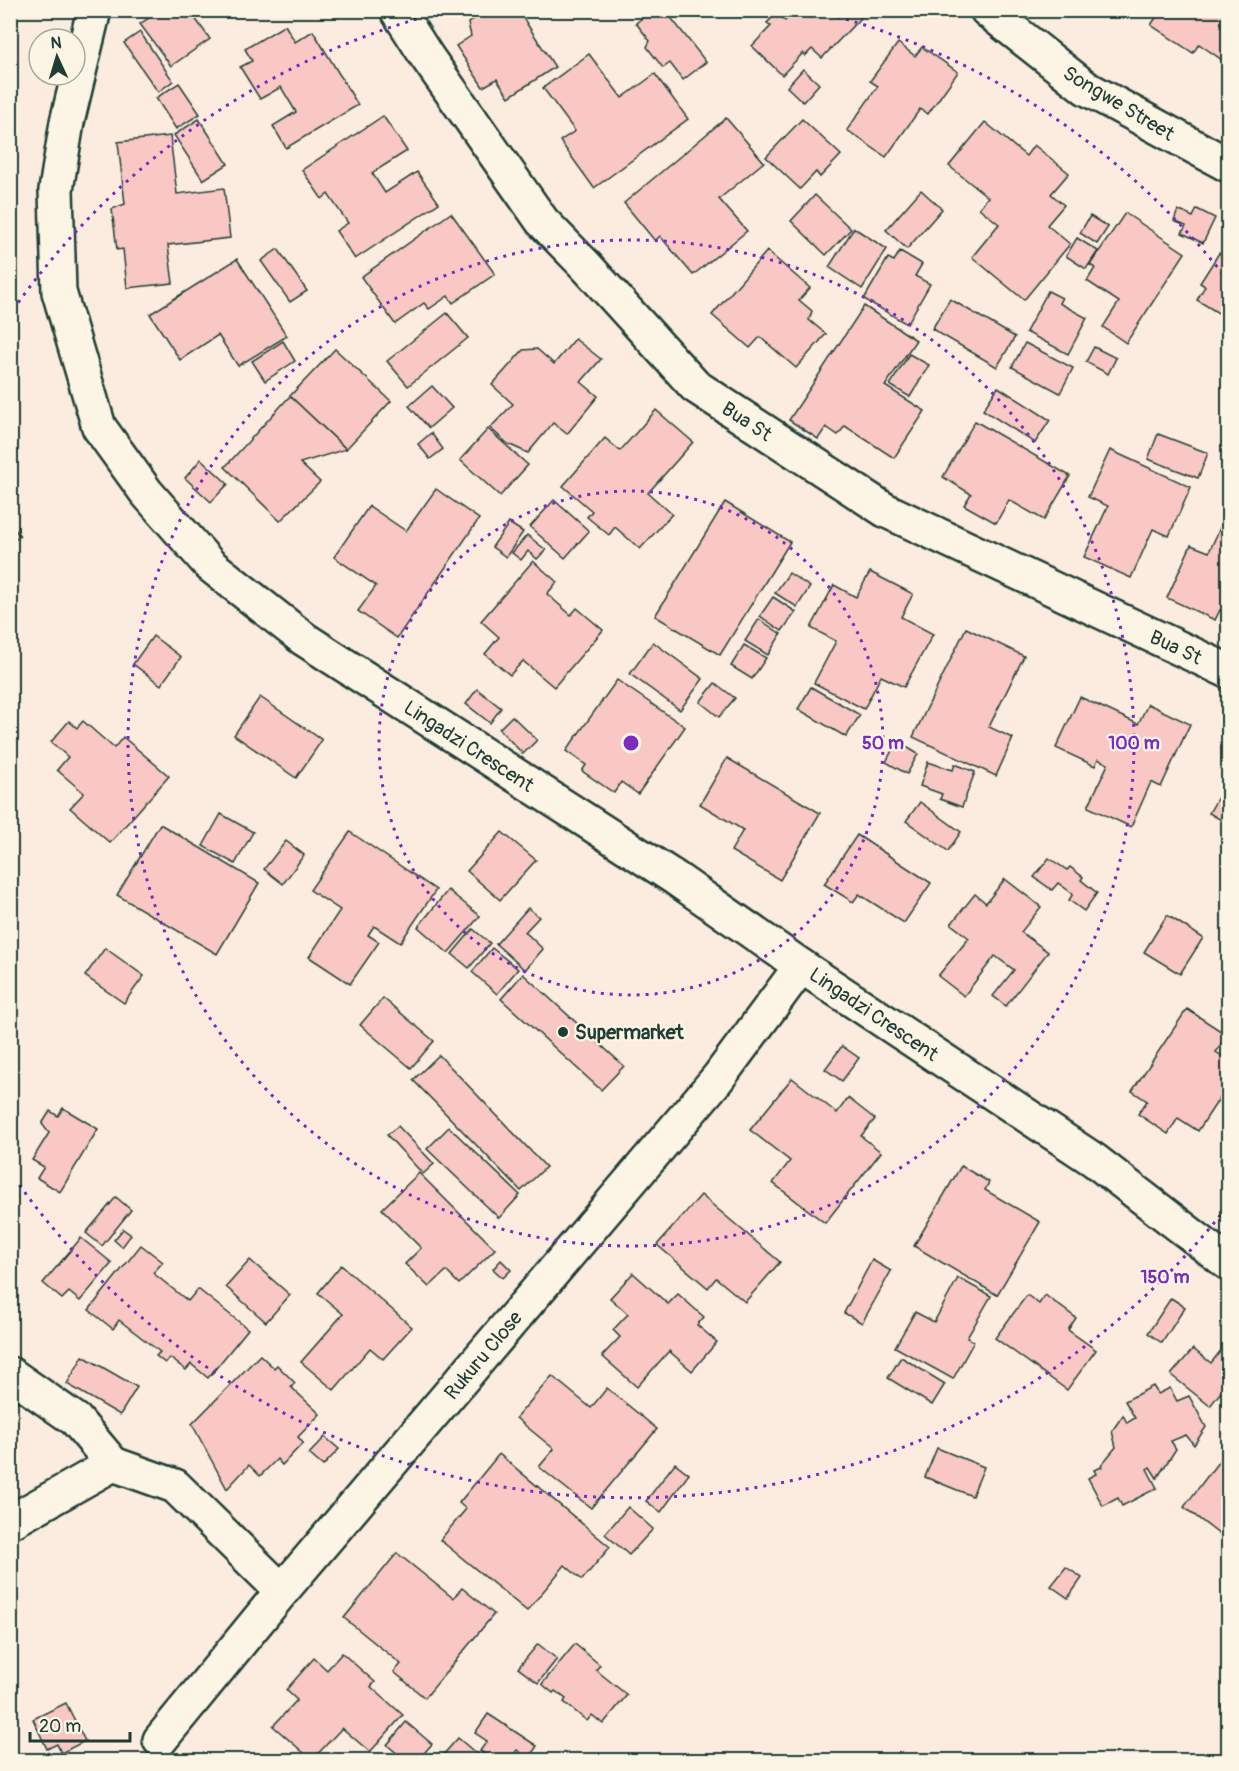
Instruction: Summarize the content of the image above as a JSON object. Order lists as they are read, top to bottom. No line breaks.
{"streets":{"street":["Songwe Street","Bua St","Lingadzi Crescent","Rukuru Close"]},"crossings":[["Lingadzi Crescent","Rukuru Close"]],"places":["Supermarket"],"scale_bar":"20 m","north":"top","rings":["50 m","100 m","150 m"]}
